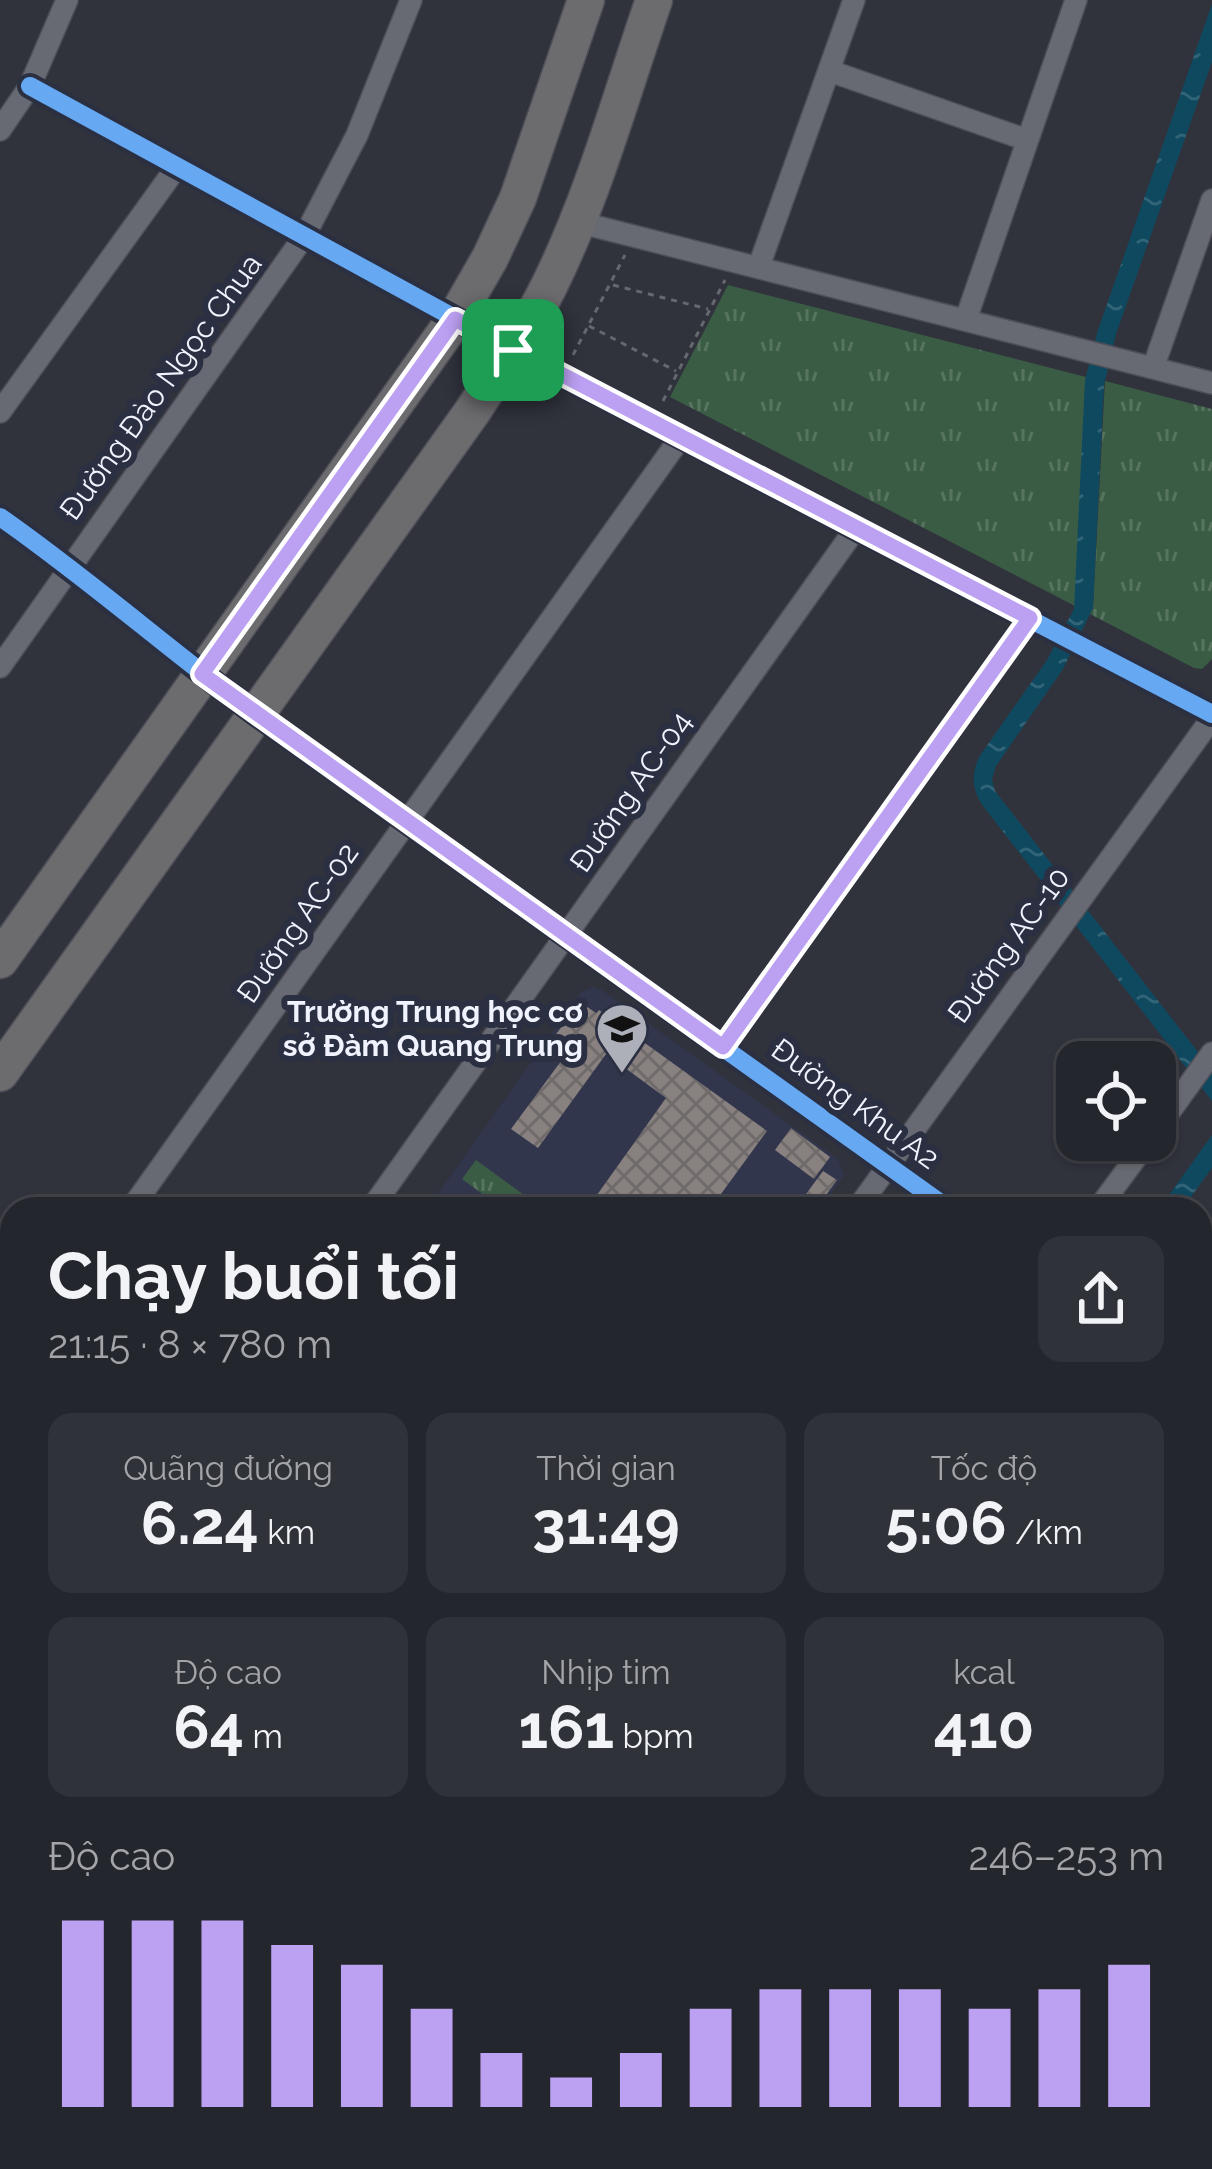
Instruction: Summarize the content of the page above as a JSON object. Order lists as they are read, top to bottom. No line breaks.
{"streets":{"street":["Đường Đào Ngọc Chua","Đường AC-04","Đường AC-02","Đường AC-10","Đường Khu A2"]},"crossings":[["Đường Đào Ngọc Chua","Đường Khu A2"],["Đường AC-04","Đường Khu A2"],["Đường AC-02","Đường Khu A2"],["Đường AC-10","Đường Khu A2"]],"places":{"school or university":["Trường Trung học cơ sở Đàm Quang Trung"]},"page":{"heading":["Chạy buổi tối","21:15 · 8 × 780 m"],"stats":[["Quãng đường","6.24 km"],["Thời gian","31:49"],["Tốc độ","5:06 /km"],["Độ cao","64 m"],["Nhịp tim","161 bpm"],["kcal","410"]],"chart":["Độ cao","246–253 m"]}}
